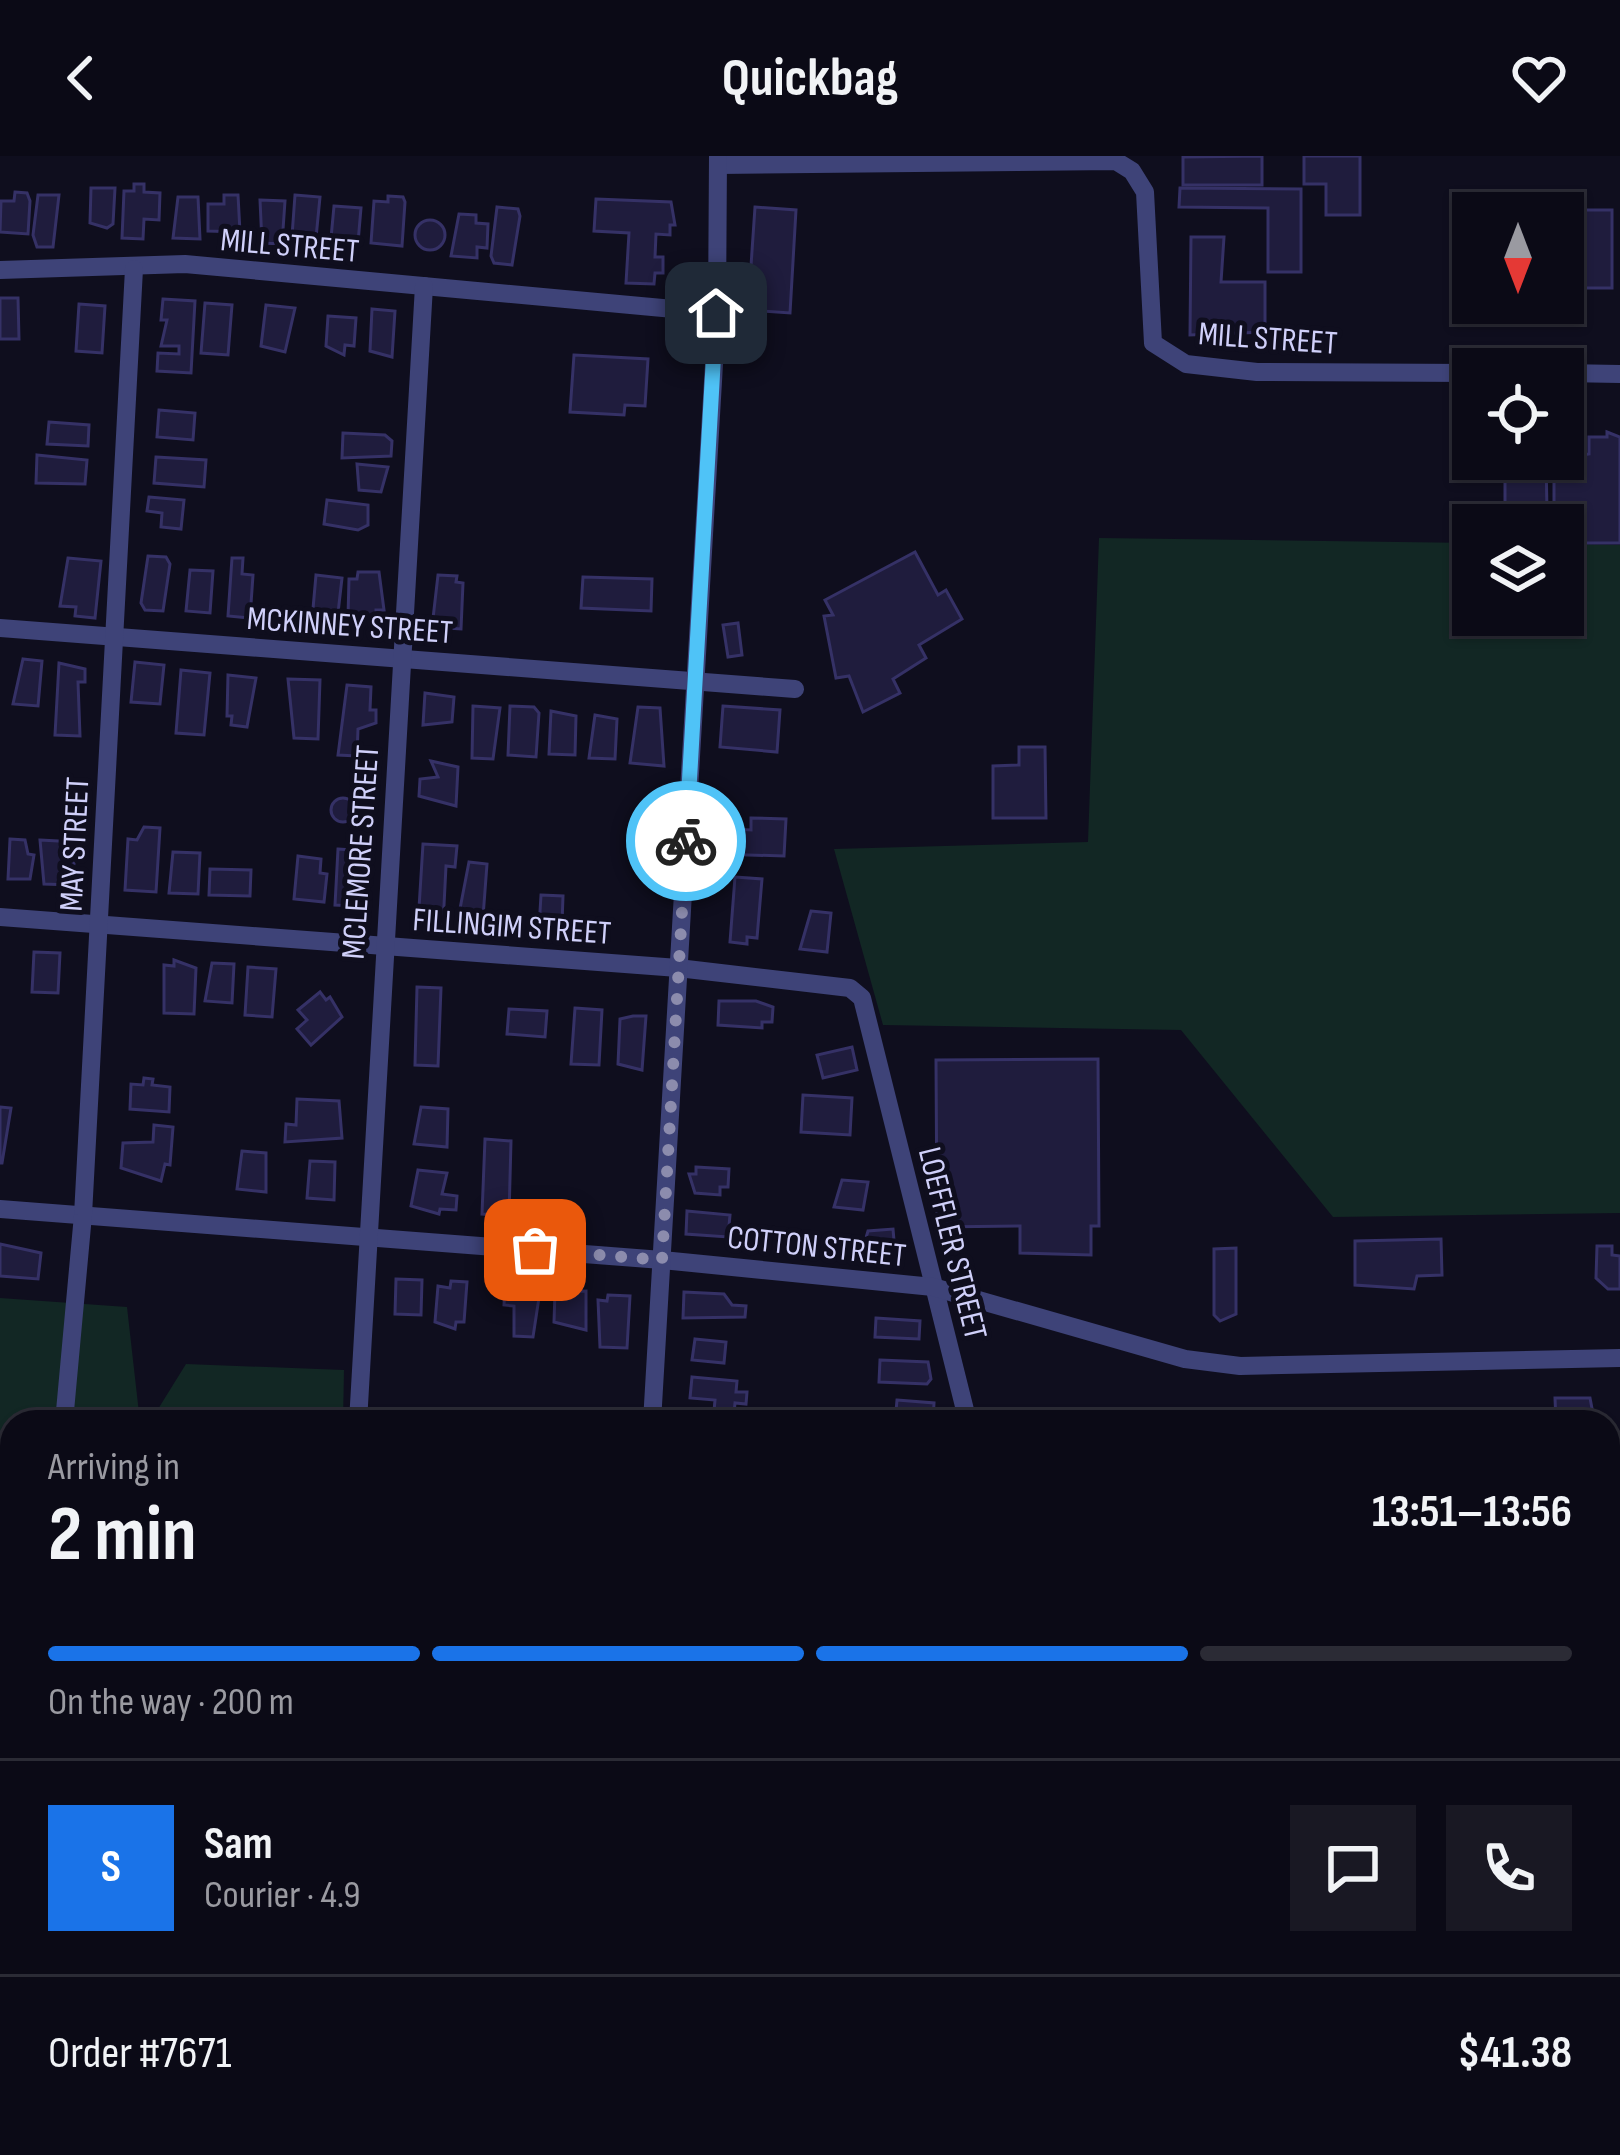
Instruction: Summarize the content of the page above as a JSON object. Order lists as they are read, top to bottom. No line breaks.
{"streets":{"street":["MILL STREET","MCKINNEY STREET","MAY STREET","MCLEMORE STREET","FILLINGIM STREET","LOEFFLER STREET","COTTON STREET"]},"crossings":[["MILL STREET","MAY STREET"],["MILL STREET","MCLEMORE STREET"],["MCKINNEY STREET","MAY STREET"],["MCKINNEY STREET","MCLEMORE STREET"],["MAY STREET","FILLINGIM STREET"],["MAY STREET","COTTON STREET"],["MCLEMORE STREET","FILLINGIM STREET"],["MCLEMORE STREET","COTTON STREET"],["FILLINGIM STREET","LOEFFLER STREET"],["LOEFFLER STREET","COTTON STREET"]],"north":"bottom","page":{"header":"Quickbag","heading":["2 min","Arriving in","13:51–13:56"],"panel":["Sam","Courier · 4.9","Order #7671","$41.38"],"bar":"On the way · 200 m","round":"S"}}
